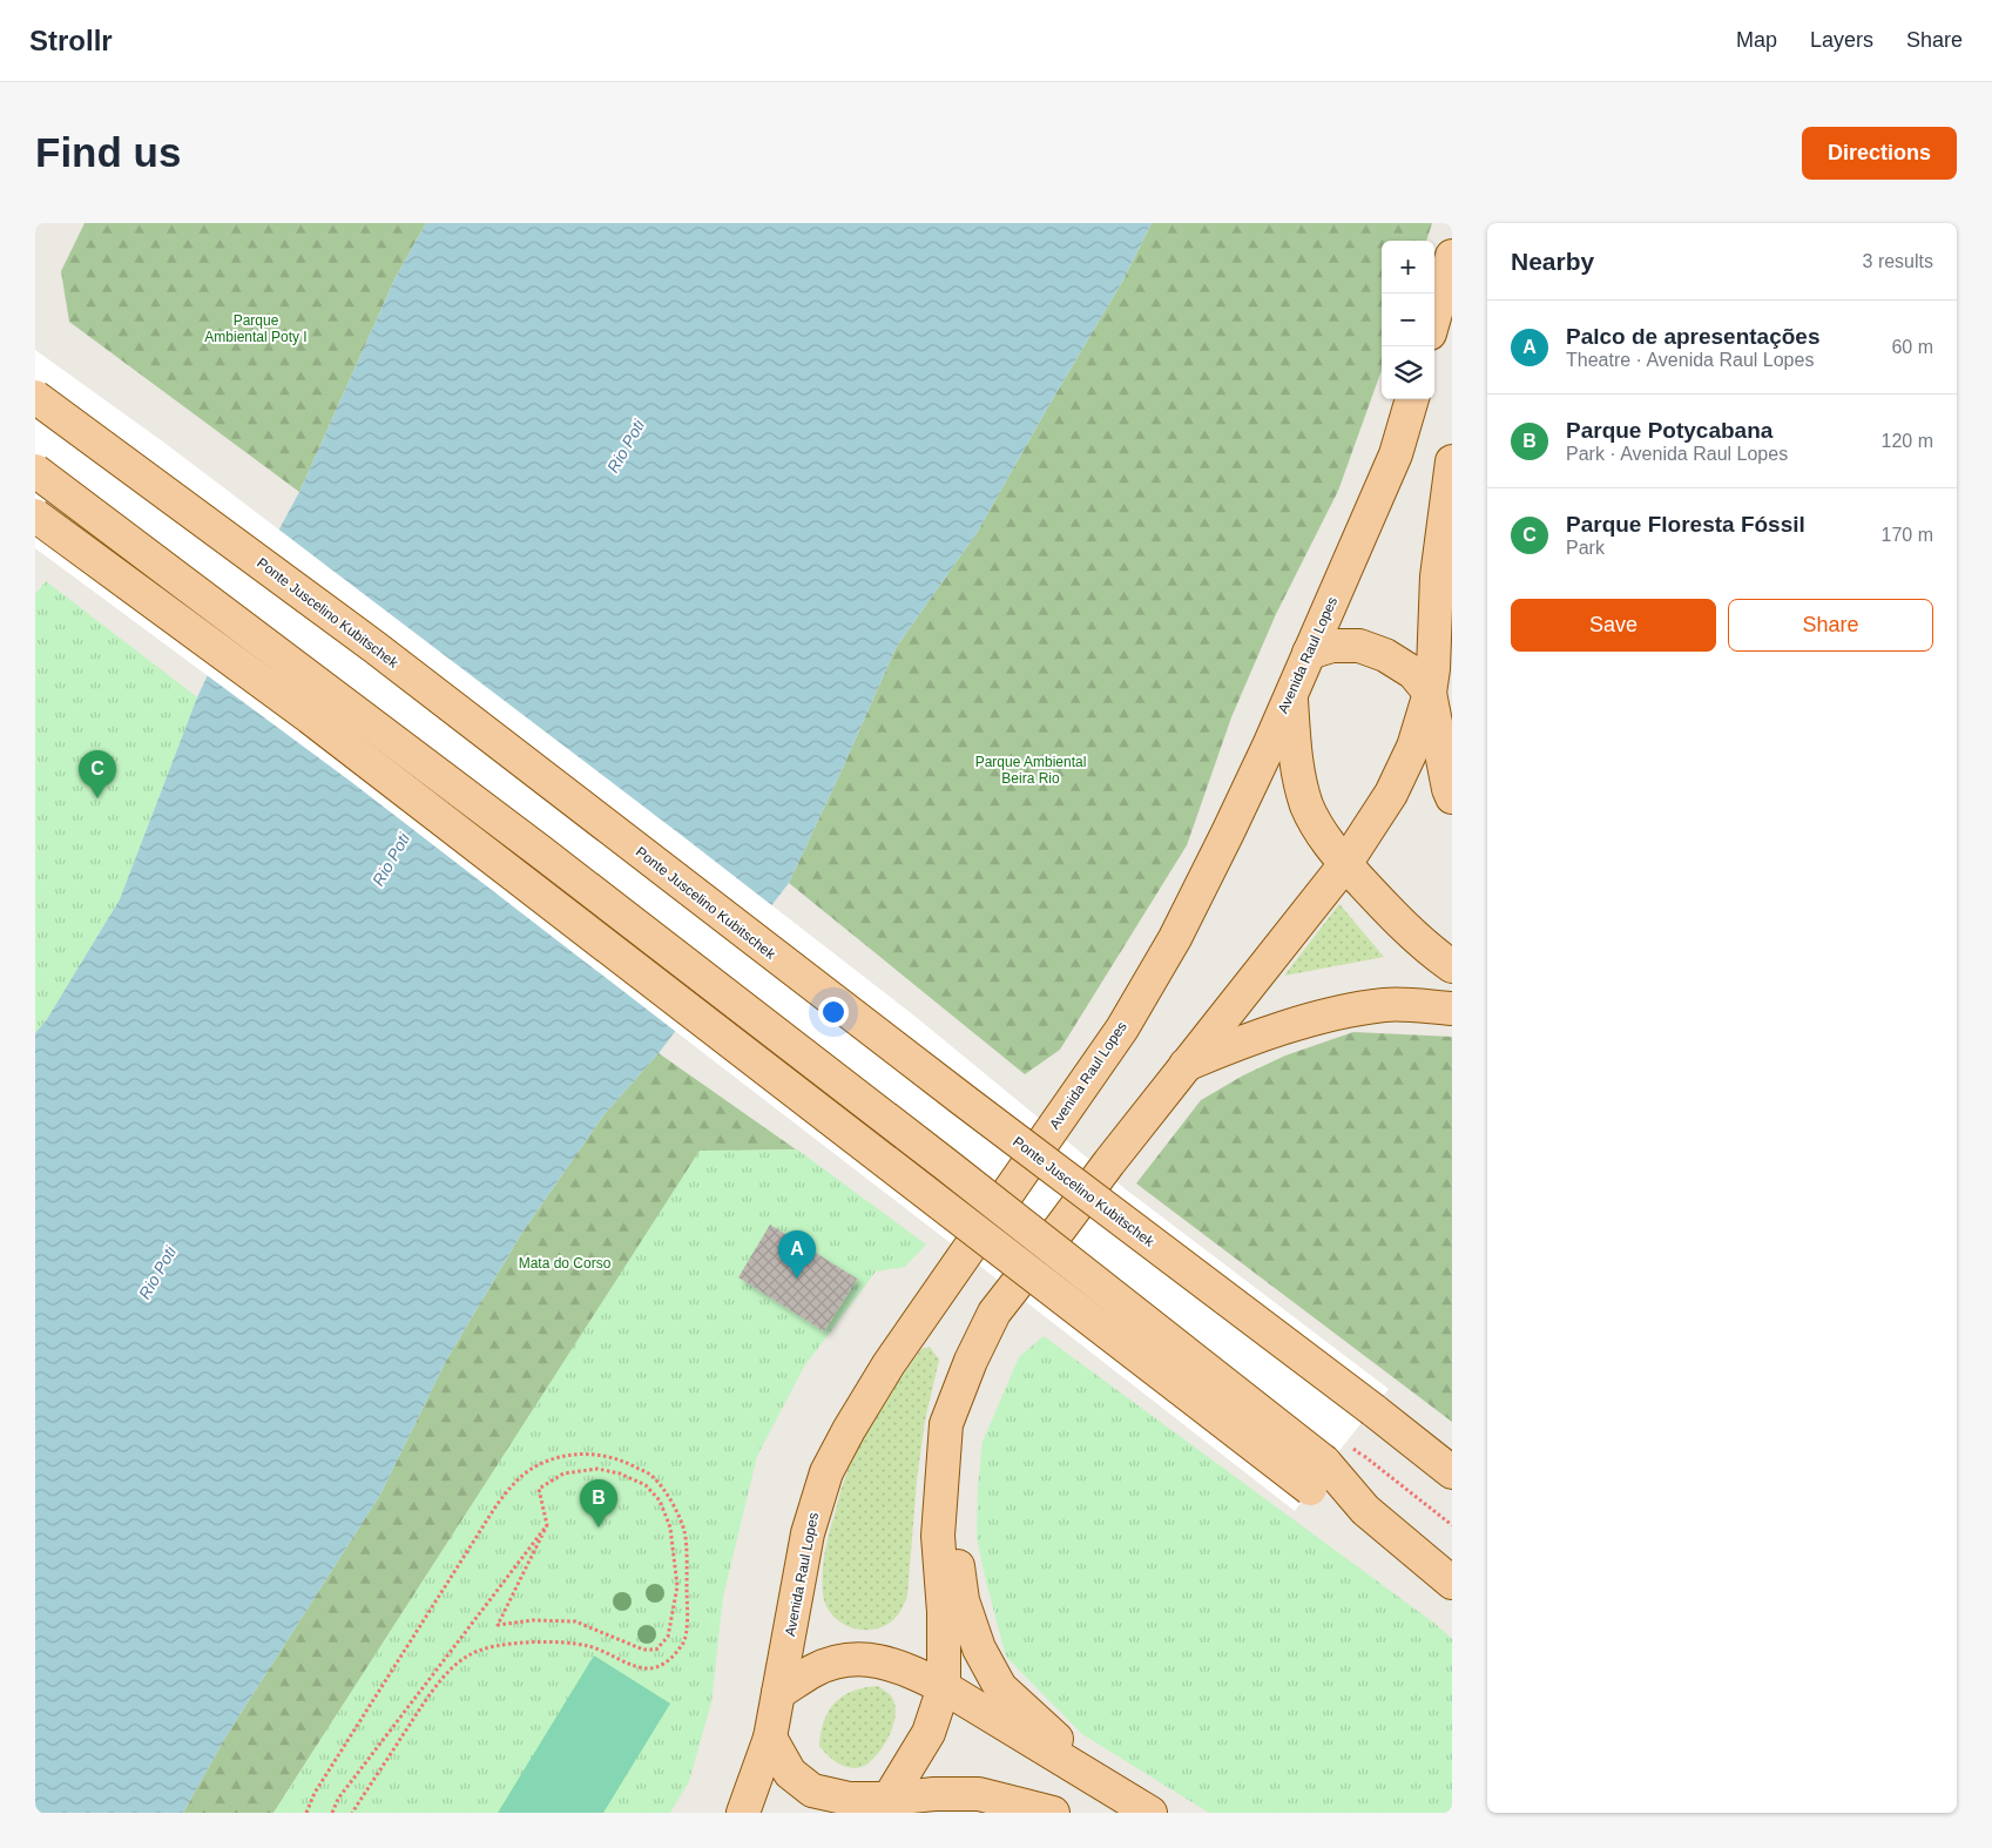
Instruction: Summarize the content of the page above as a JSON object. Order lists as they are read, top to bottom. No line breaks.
{"streets":{"main road":["Ponte Juscelino Kubitschek","Avenida Raul Lopes"]},"water":["Rio Poti"],"parks":["Parque Ambiental Poty I","Parque Ambiental Beira Rio","Mata do Corso"],"page":{"header":"Strollr","nav":["Map","Layers","Share"],"buttons":["Directions",["Save","Share"]],"title":"Find us","heading":["Nearby","3 results"],"map_buttons":["+","−"],"list":[{"mark":"A","name":"Palco de apresentações","note":"Theatre · Avenida Raul Lopes","value":"60 m"},{"mark":"B","name":"Parque Potycabana","note":"Park · Avenida Raul Lopes","value":"120 m"},{"mark":"C","name":"Parque Floresta Fóssil","note":"Park","value":"170 m"}],"pins":["C","A","B"]}}
